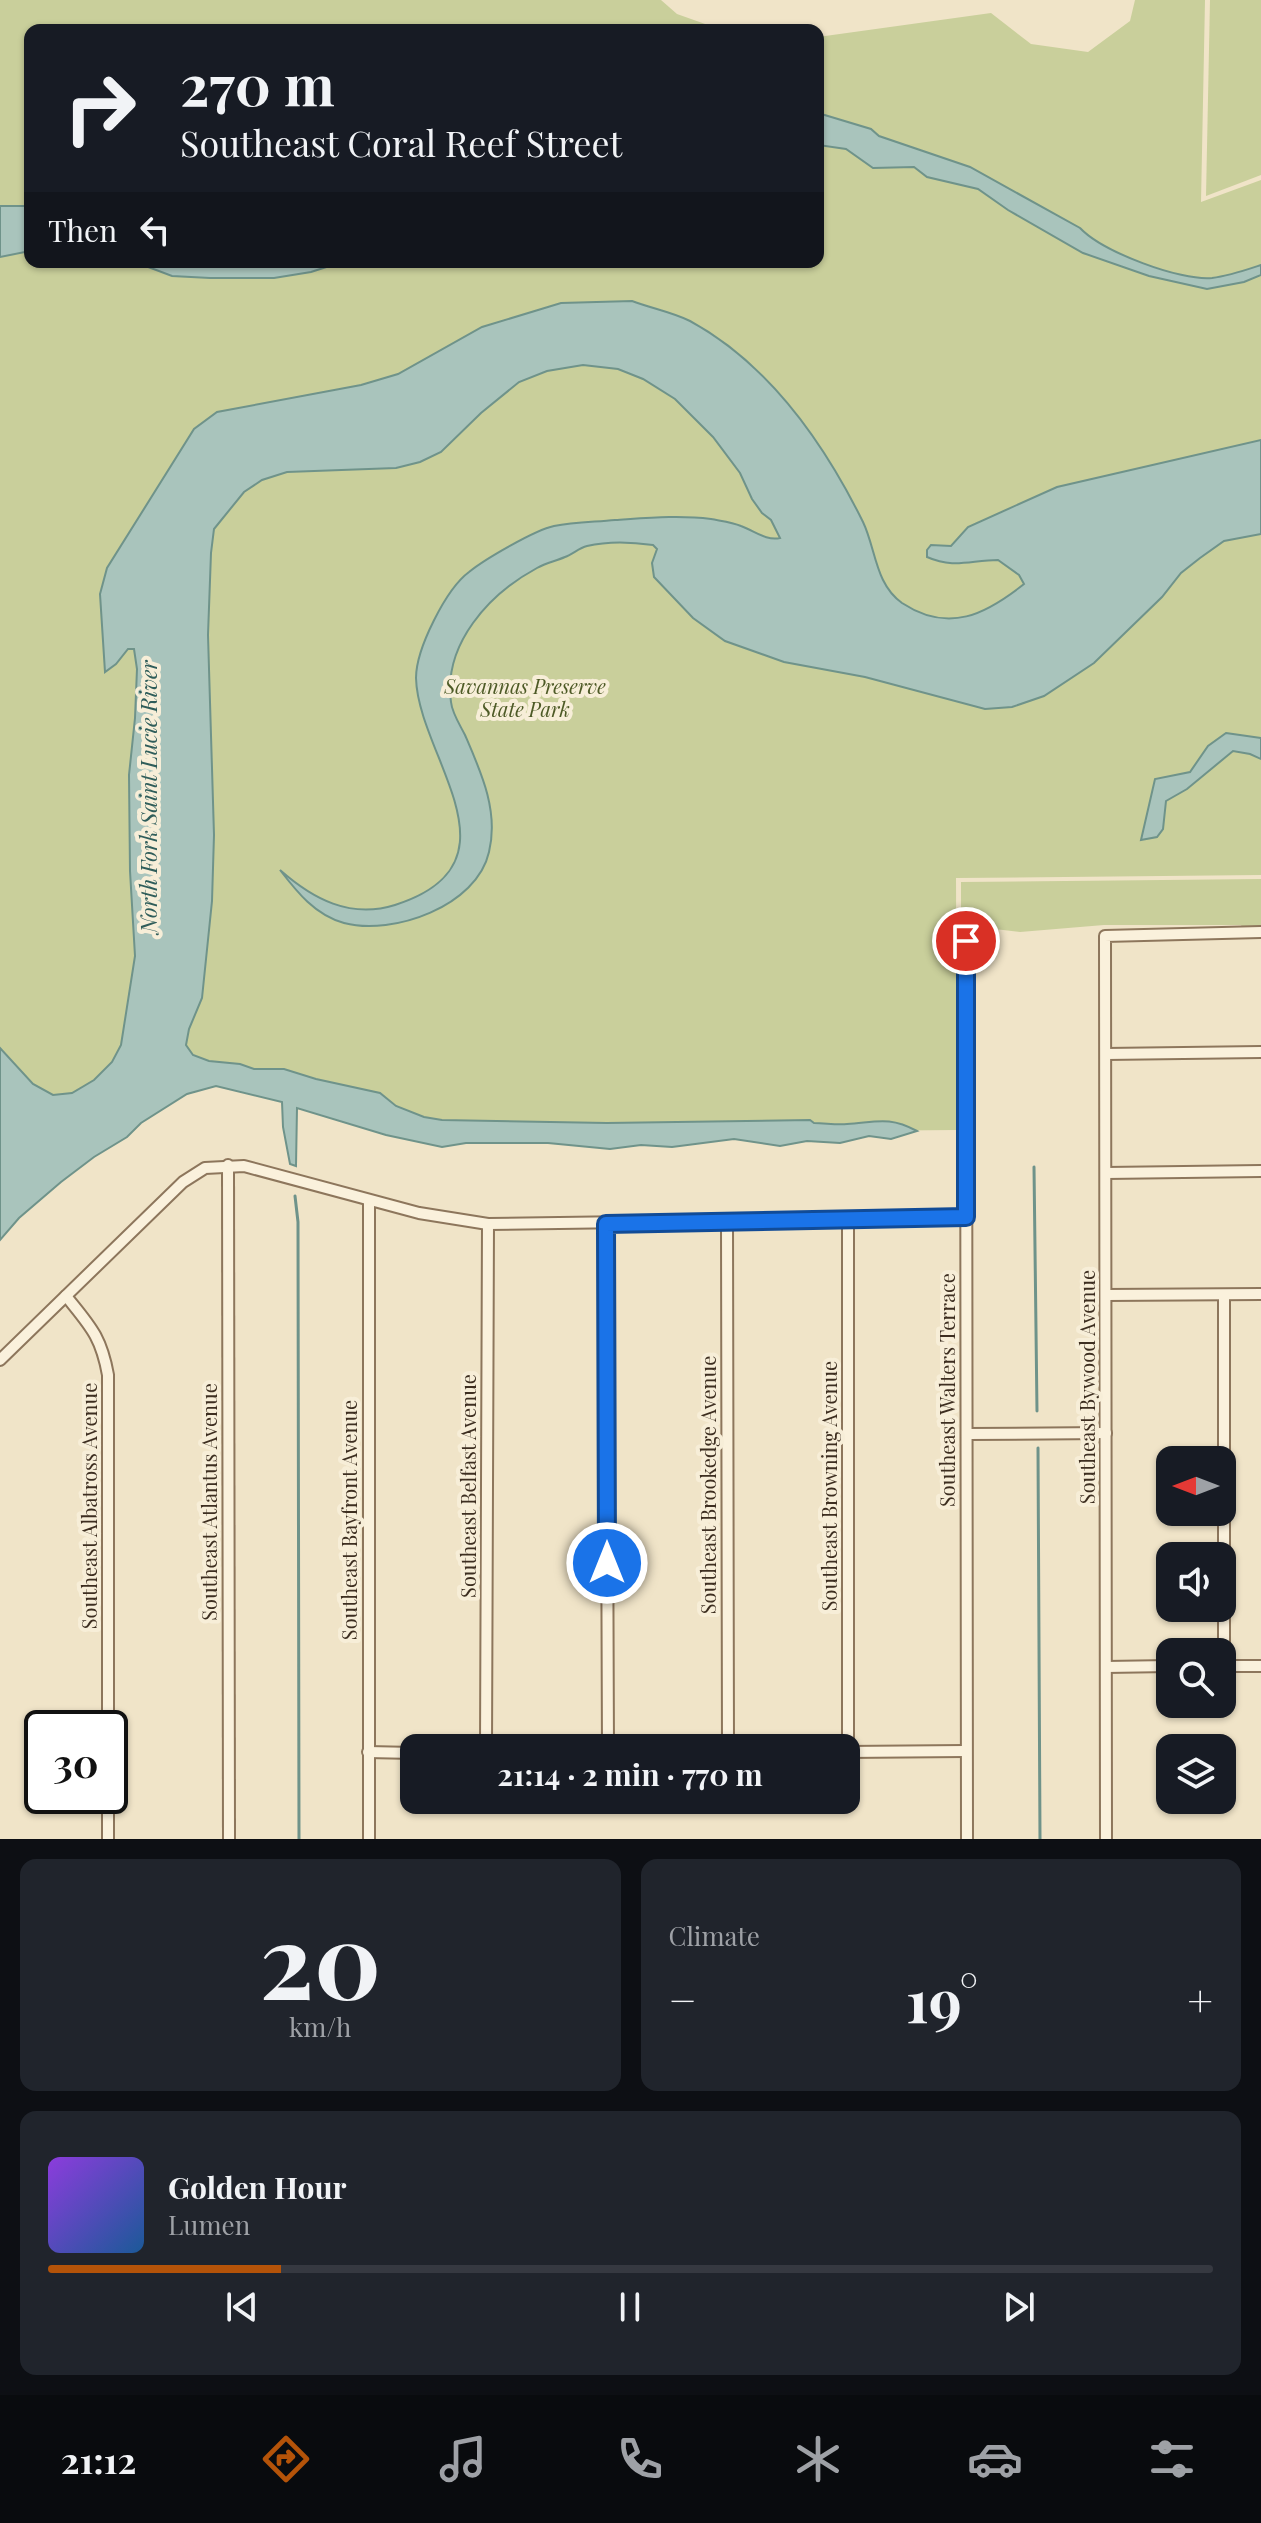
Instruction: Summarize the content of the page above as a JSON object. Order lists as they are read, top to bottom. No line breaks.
{"streets":{"street":["Southeast Bywood Avenue","Southeast Walters Terrace","Southeast Brookedge Avenue","Southeast Belfast Avenue","Southeast Browning Avenue","Southeast Atlantus Avenue","Southeast Albatross Avenue","Southeast Bayfront Avenue"]},"water":["North Fork Saint Lucie River"],"parks":["Savannas Preserve State Park"],"north":"left","page":{"turn":["270 m","Southeast Coral Reef Street"],"then":"Then","limit":"30","trip":"21:14 · 2 min · 770 m","tile":[["20","km/h"],"Climate"],"heat":["−","19°","+"],"song":["Golden Hour","Lumen"],"tabs":"21:12"}}
